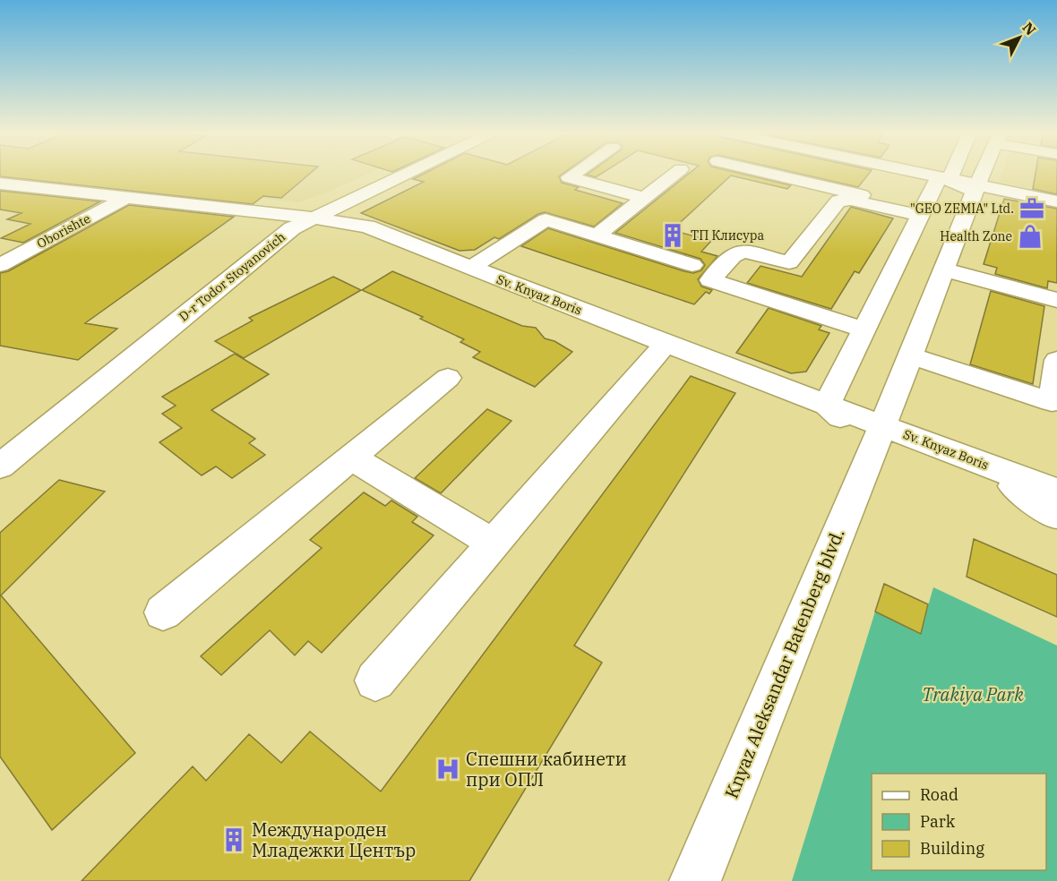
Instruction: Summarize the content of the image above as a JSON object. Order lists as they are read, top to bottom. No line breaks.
{"streets":{"street":["Oborishte","D-r Todor Stoyanovich","Sv. Knyaz Boris","Knyaz Aleksandar Batenberg blvd."]},"crossings":[["Oborishte","Sv. Knyaz Boris"],["D-r Todor Stoyanovich","Sv. Knyaz Boris"],["Sv. Knyaz Boris","Knyaz Aleksandar Batenberg blvd."]],"parks":["Trakiya Park"],"places":{"office":["\"GEO ZEMIA\" Ltd."],"building":["ТП Клисура","Международен Младежки Център"],"shop":["Health Zone"],"hospital":["Спешни кабинети при ОПЛ"]},"legend":["Road","Park","Building"],"north":"top right"}
